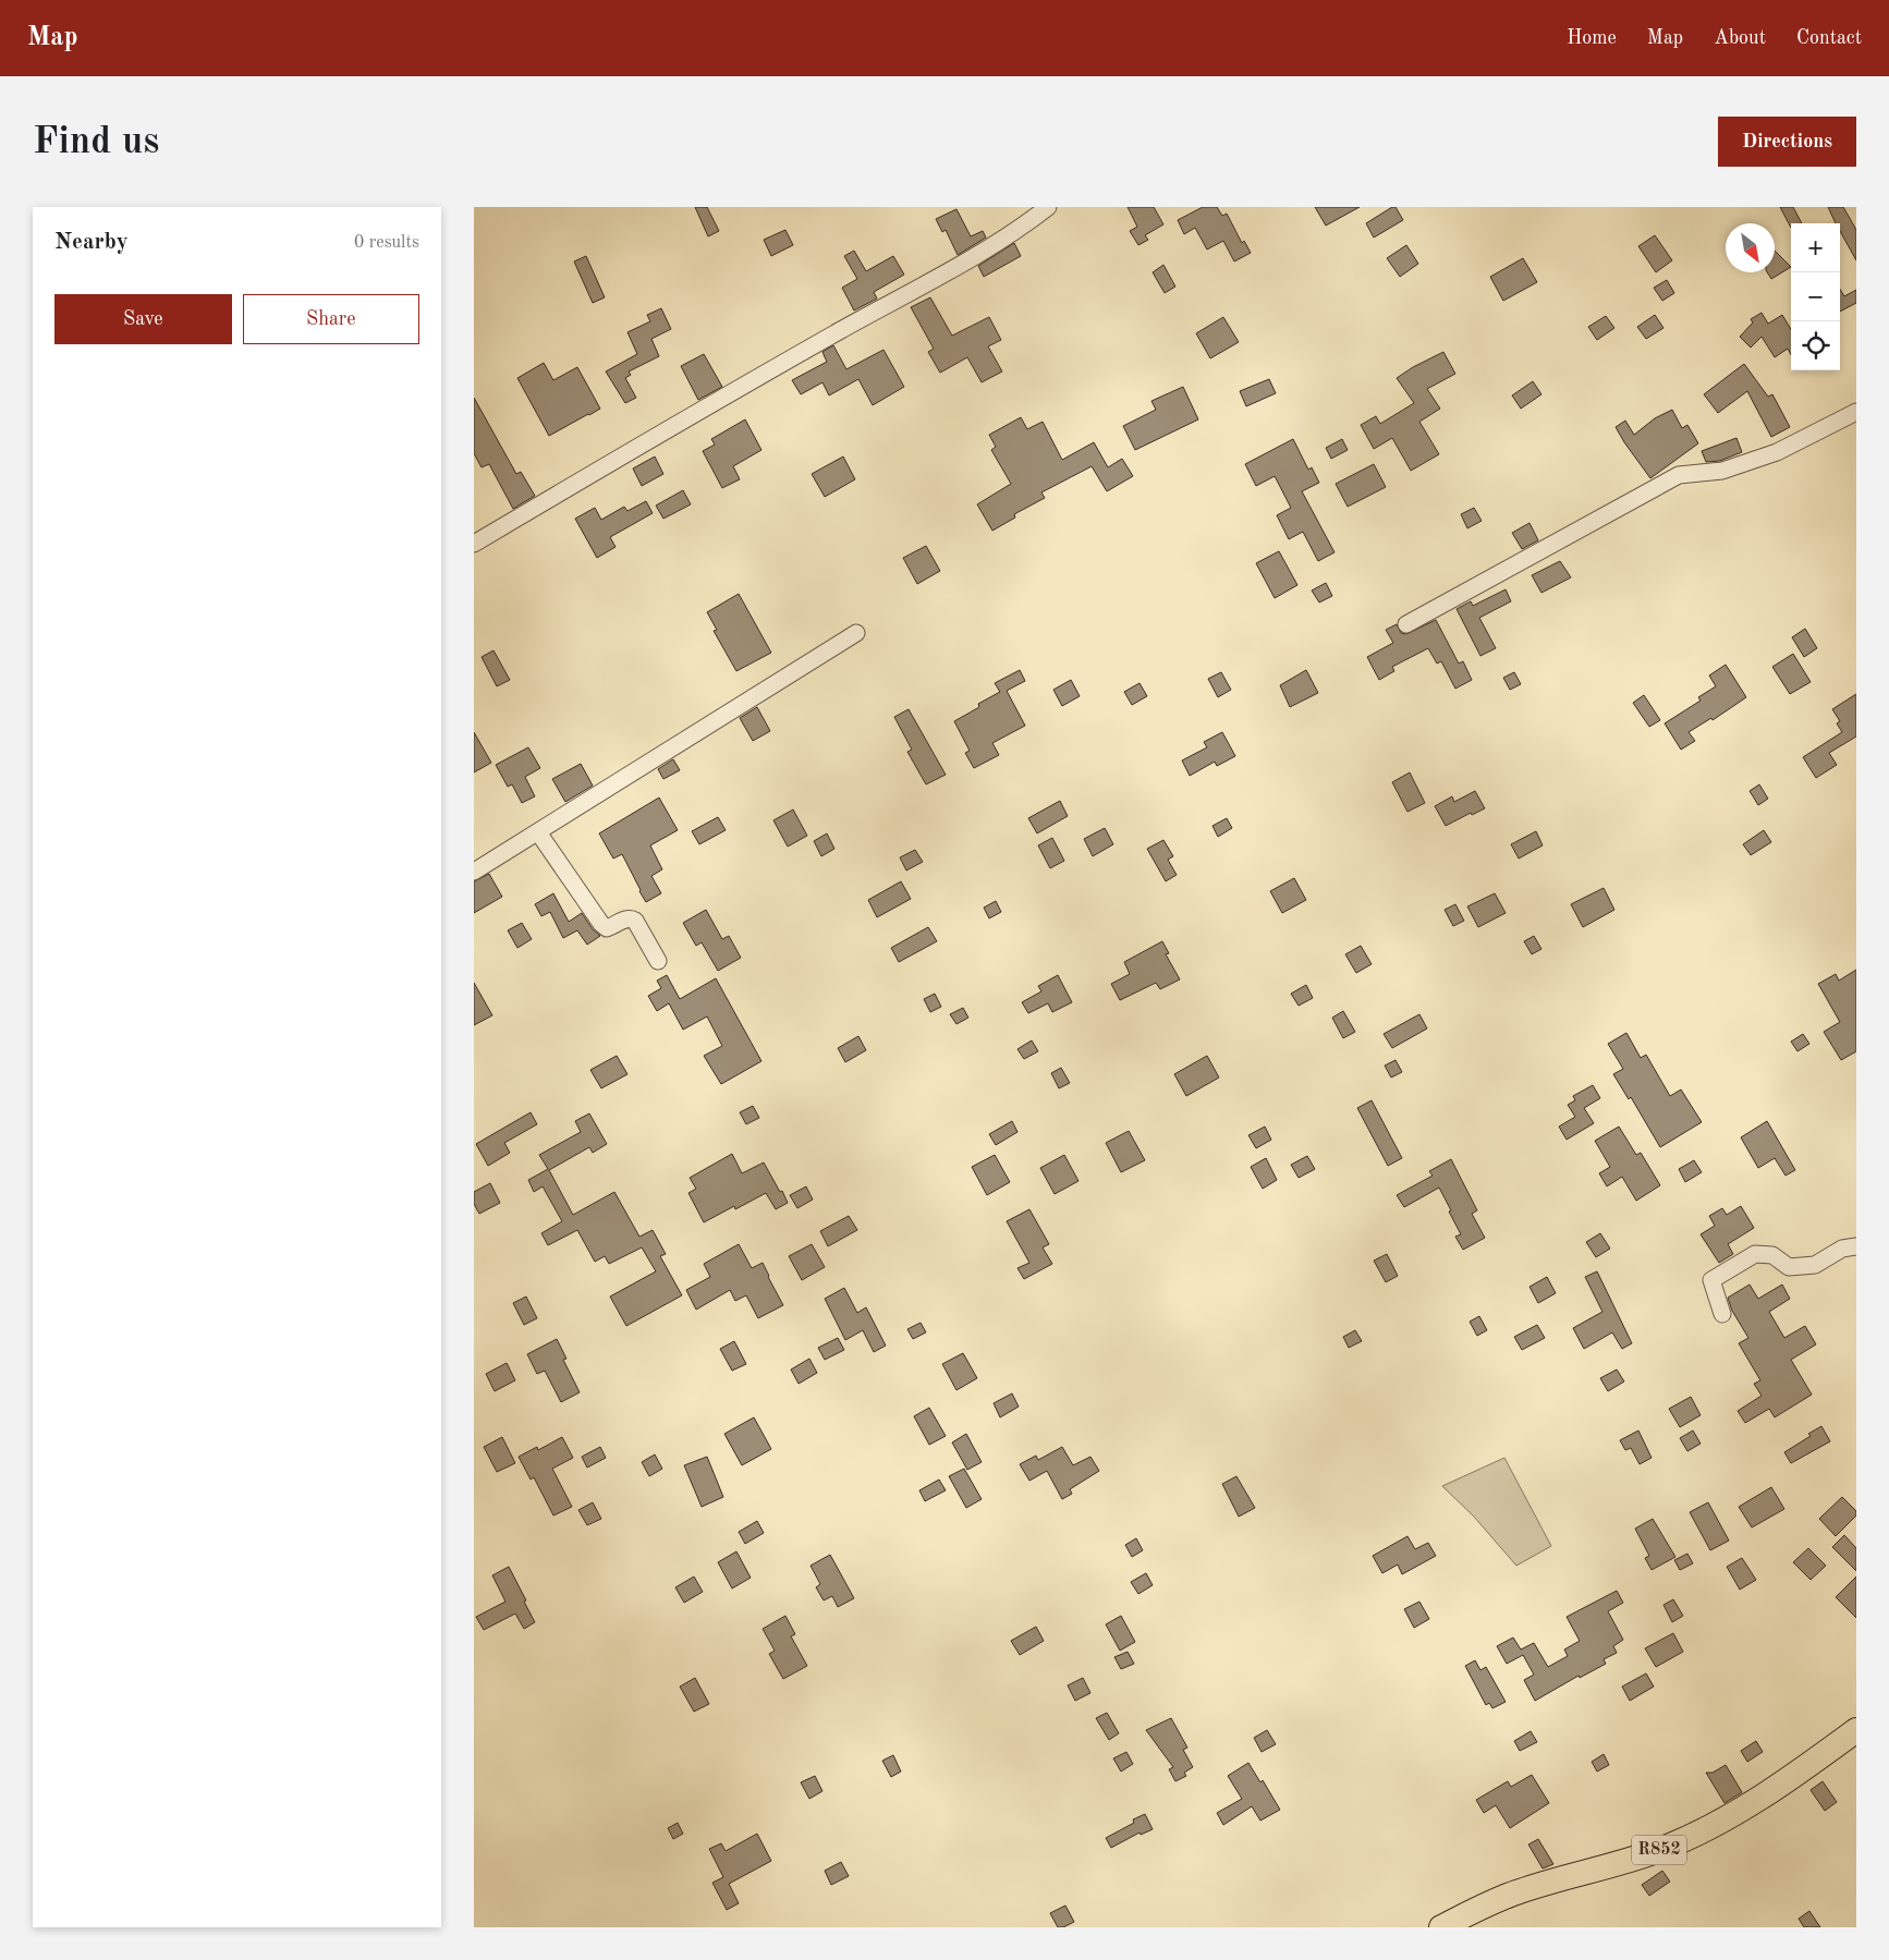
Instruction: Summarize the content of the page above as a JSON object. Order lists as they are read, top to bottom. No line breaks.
{"streets":{"main road":["R852"]},"north":"bottom right","page":{"header":"Map","nav":["Home","Map","About","Contact"],"buttons":["Directions",["Save","Share"]],"title":"Find us","heading":["Nearby","0 results"],"map_buttons":["+","−"]}}
